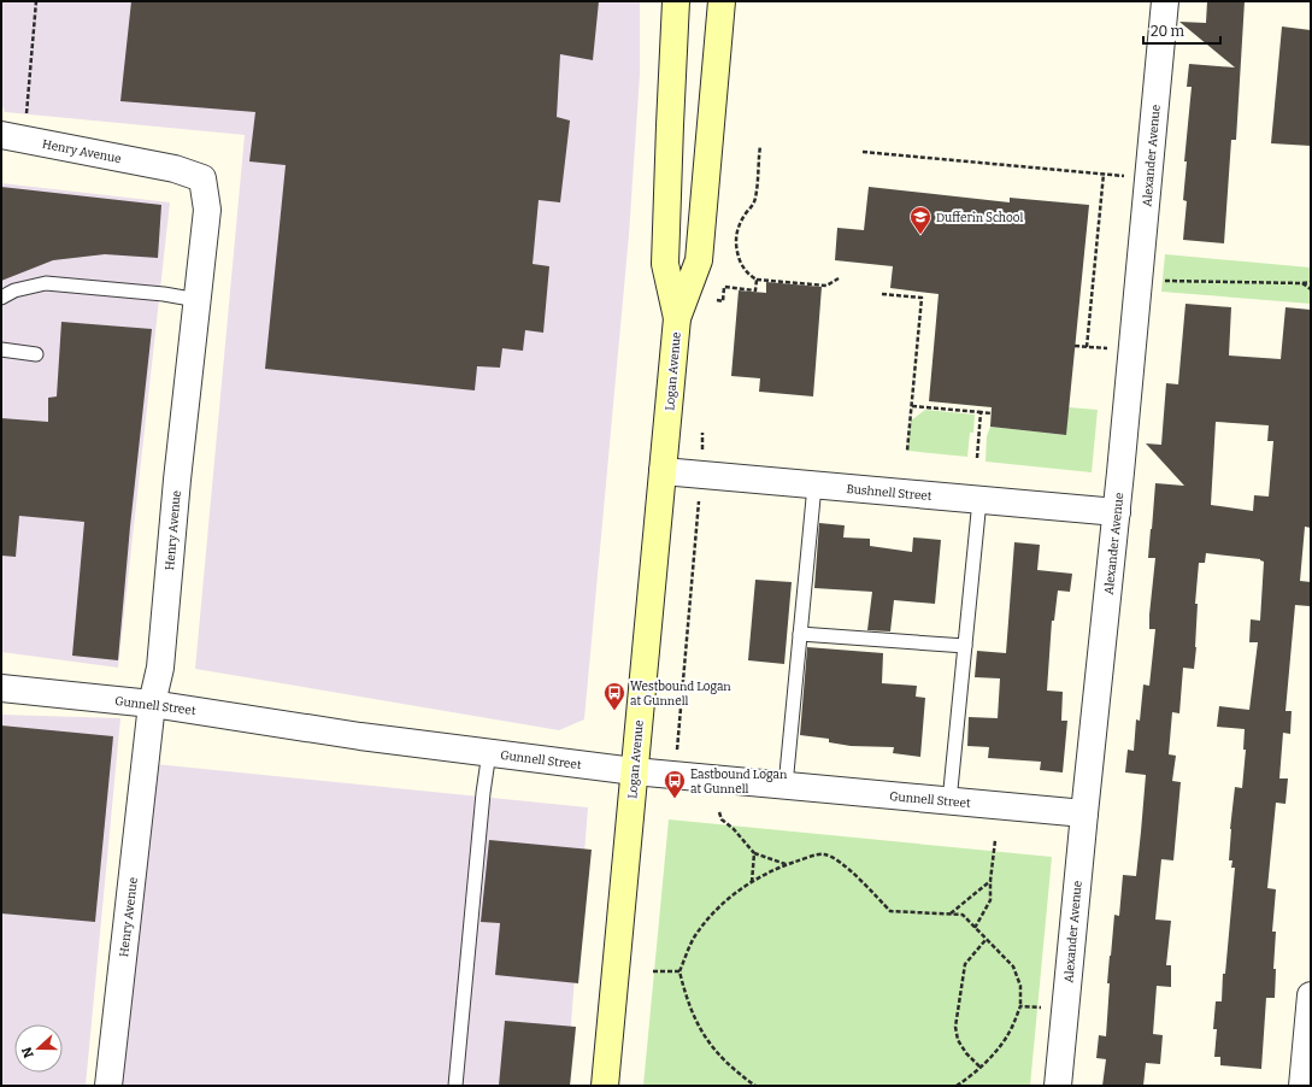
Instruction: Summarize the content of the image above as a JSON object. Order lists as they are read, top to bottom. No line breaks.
{"streets":{"main road":["Logan Avenue"],"street":["Henry Avenue","Alexander Avenue","Bushnell Street","Gunnell Street"]},"crossings":[["Henry Avenue","Gunnell Street"],["Alexander Avenue","Bushnell Street"],["Alexander Avenue","Gunnell Street"],["Logan Avenue","Bushnell Street"],["Logan Avenue","Gunnell Street"]],"places":{"school or university":["Dufferin School"],"bus stop":["Westbound Logan at Gunnell","Eastbound Logan at Gunnell"]},"scale_bar":"20 m","north":"left"}
